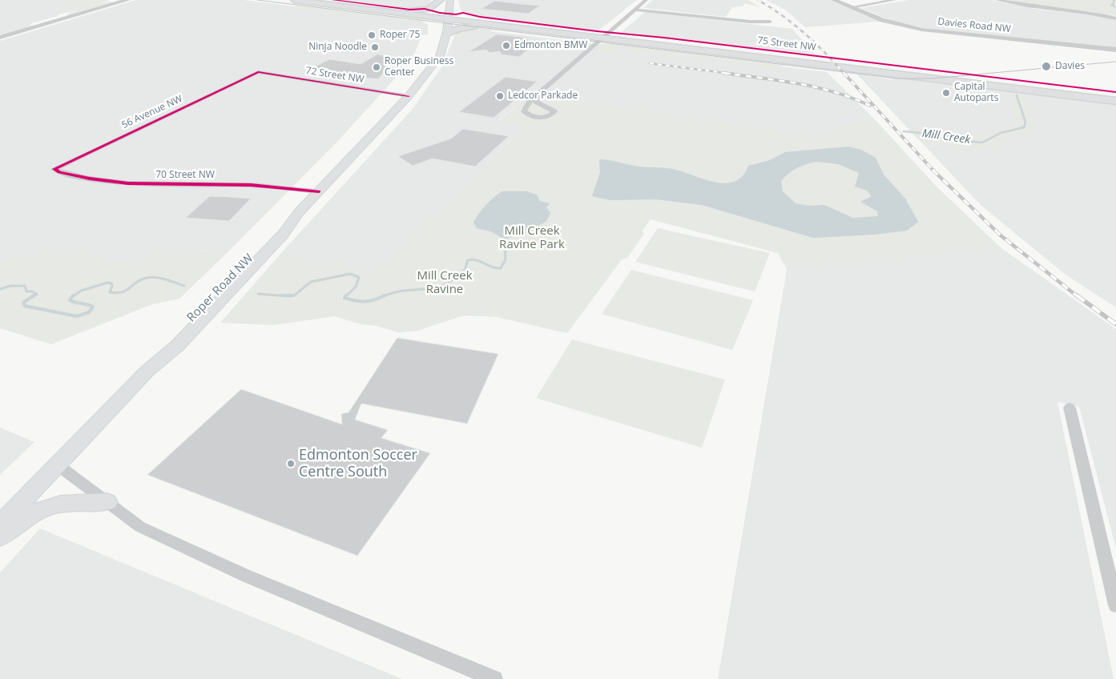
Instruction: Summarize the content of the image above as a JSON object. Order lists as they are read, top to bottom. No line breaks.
{"streets":{"main road":["75 Street NW","Roper Road NW"],"street":["Davies Road NW","72 Street NW","56 Avenue NW","70 Street NW"]},"crossings":[["75 Street NW","Roper Road NW"],["72 Street NW","56 Avenue NW"],["72 Street NW","Roper Road NW"],["56 Avenue NW","70 Street NW"],["70 Street NW","Roper Road NW"]],"water":["Mill Creek"],"parks":["Mill Creek Ravine Park","Mill Creek Ravine"],"places":["Roper 75","Edmonton BMW","Ninja Noodle","Davies","Roper Business Center","Capital Autoparts","Ledcor Parkade","Edmonton Soccer Centre South"]}
